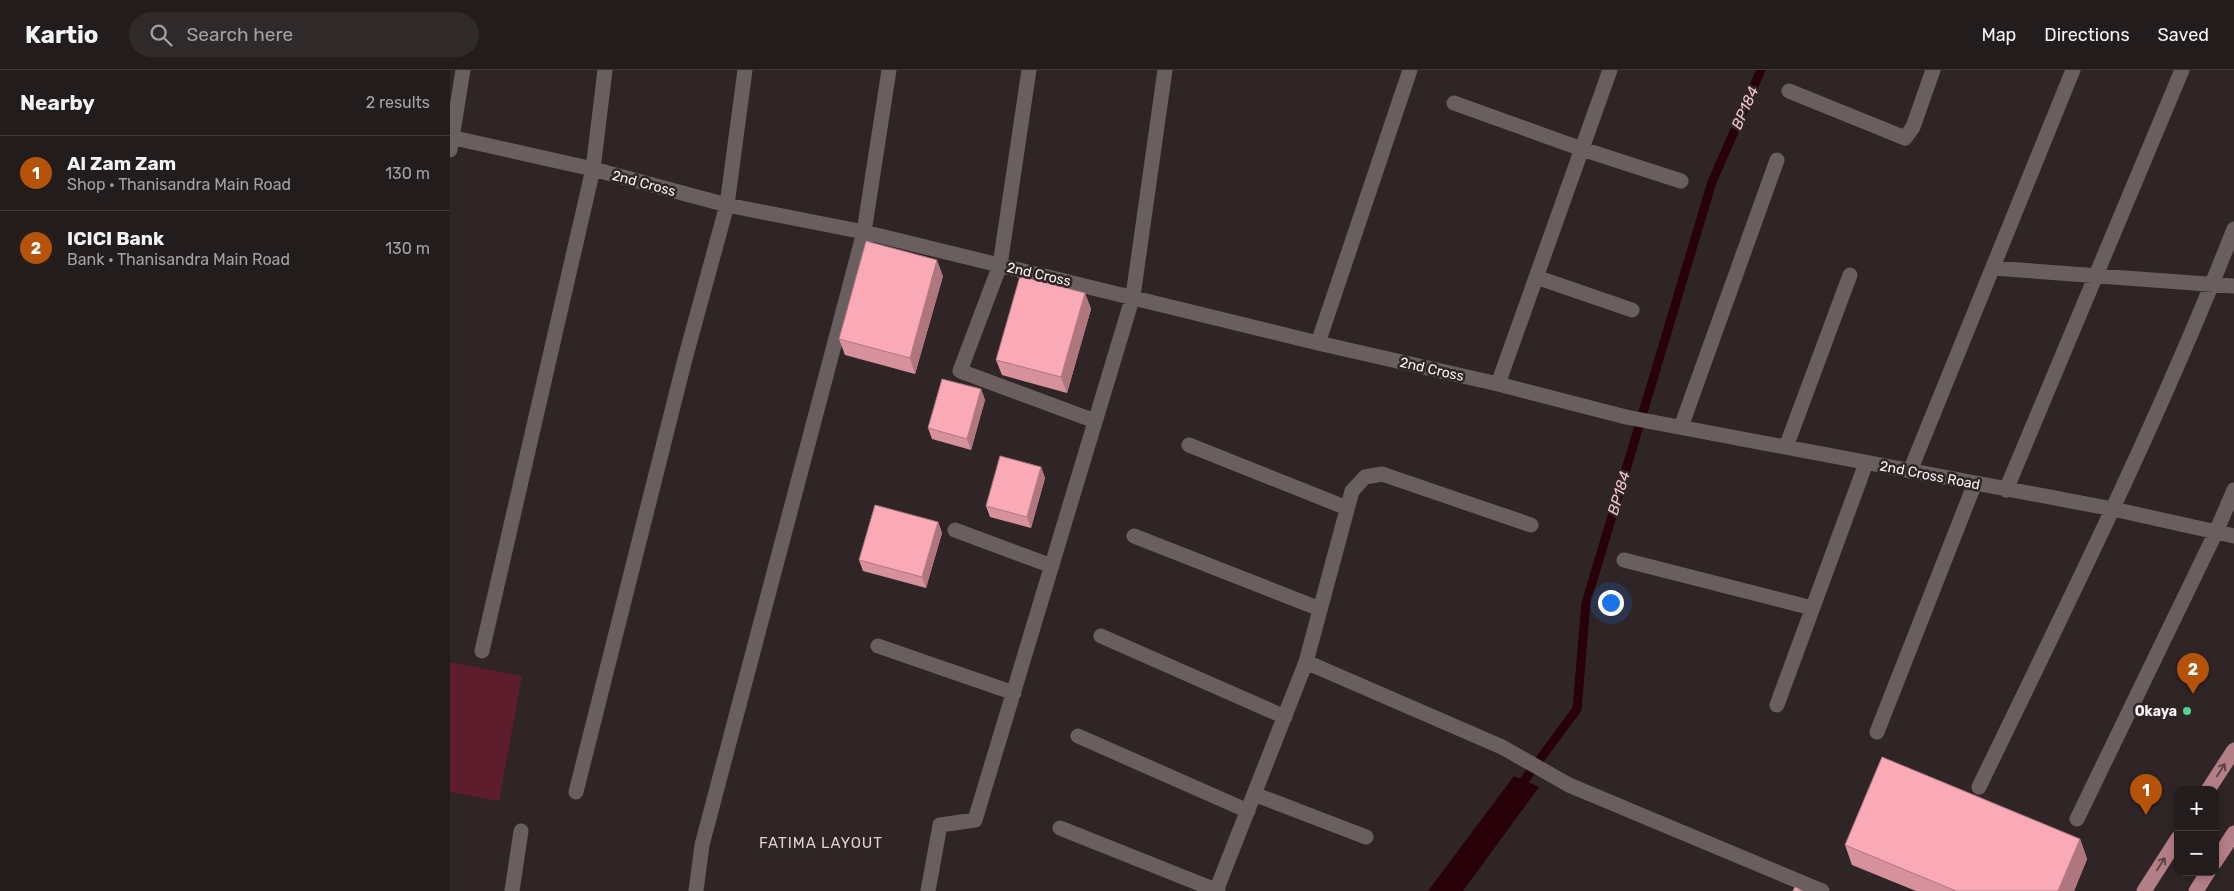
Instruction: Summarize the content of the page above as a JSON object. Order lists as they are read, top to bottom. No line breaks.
{"streets":{"street":["2nd Cross","2nd Cross Road"]},"crossings":[["2nd Cross","2nd Cross Road"]],"districts":["FATIMA LAYOUT"],"water":["BP184"],"places":["Okaya"],"page":{"header":"Kartio","search":"Search here","nav":["Map","Directions","Saved"],"heading":["Nearby","2 results"],"list":[{"mark":"1","name":"Al Zam Zam","note":"Shop · Thanisandra Main Road","value":"130 m"},{"mark":"2","name":"ICICI Bank","note":"Bank · Thanisandra Main Road","value":"130 m"}],"pins":["2","1"],"map_buttons":["+","−"]}}
